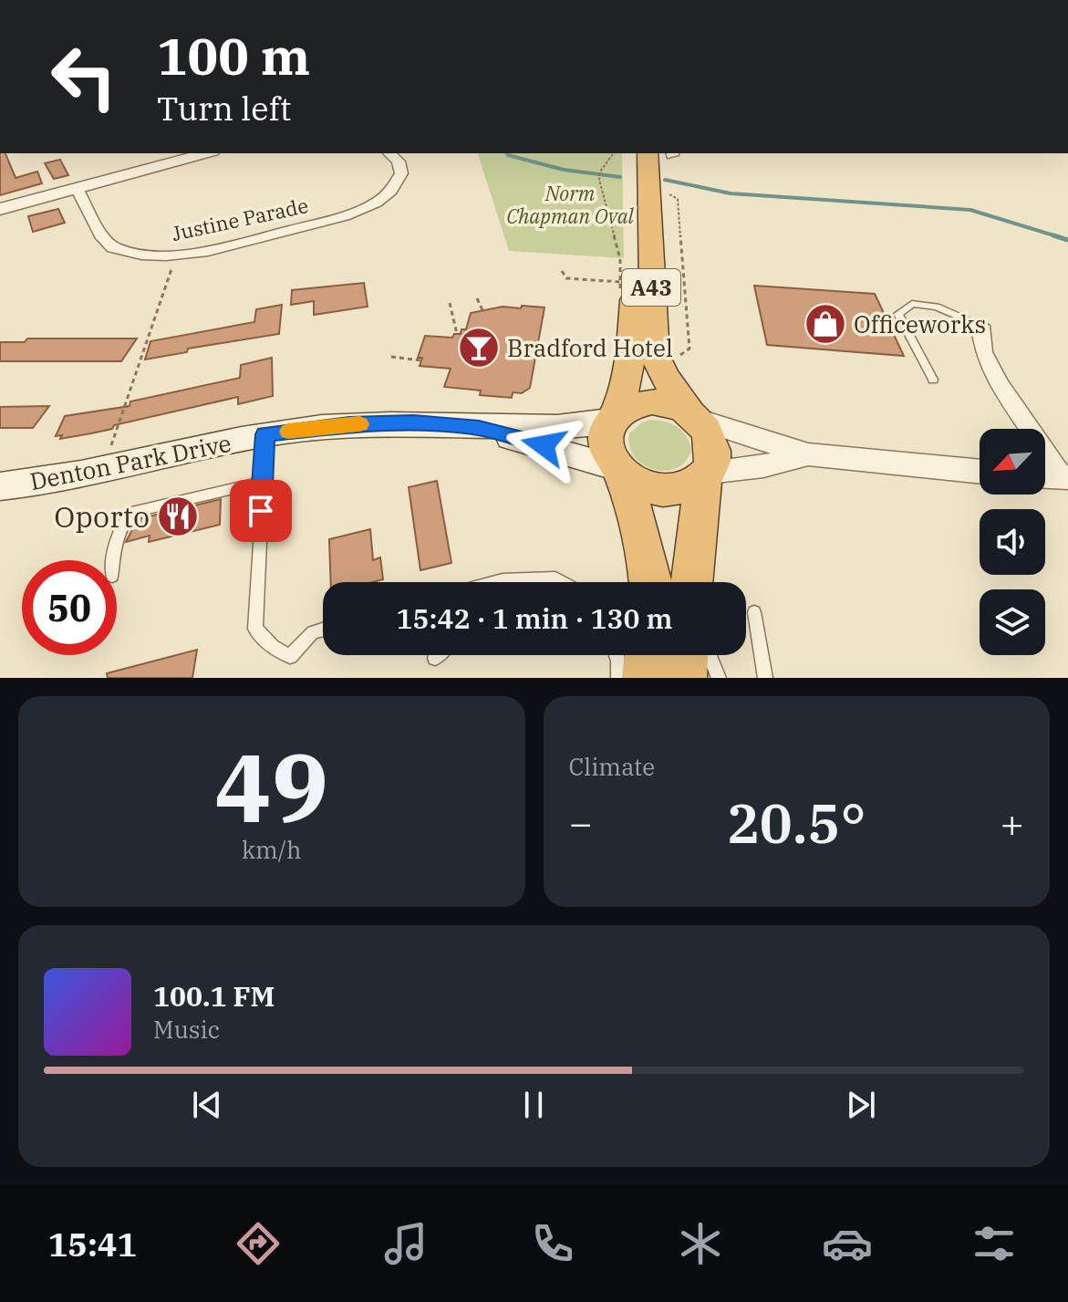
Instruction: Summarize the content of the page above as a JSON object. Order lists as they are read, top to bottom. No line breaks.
{"streets":{"highway":["A43"],"main road":["Denton Park Drive"],"street":["Justine Parade"]},"crossings":[["A43","Denton Park Drive"]],"parks":["Norm Chapman Oval"],"places":{"shop":["Officeworks"],"bar":["Bradford Hotel"],"restaurant":["Oporto"]},"north":"bottom left","page":{"turn":["100 m","Turn left"],"limit":"50","trip":"15:42 · 1 min · 130 m","tile":[["49","km/h"],"Climate"],"heat":["−","20.5°","+"],"song":["100.1 FM","Music"],"tabs":"15:41"}}
